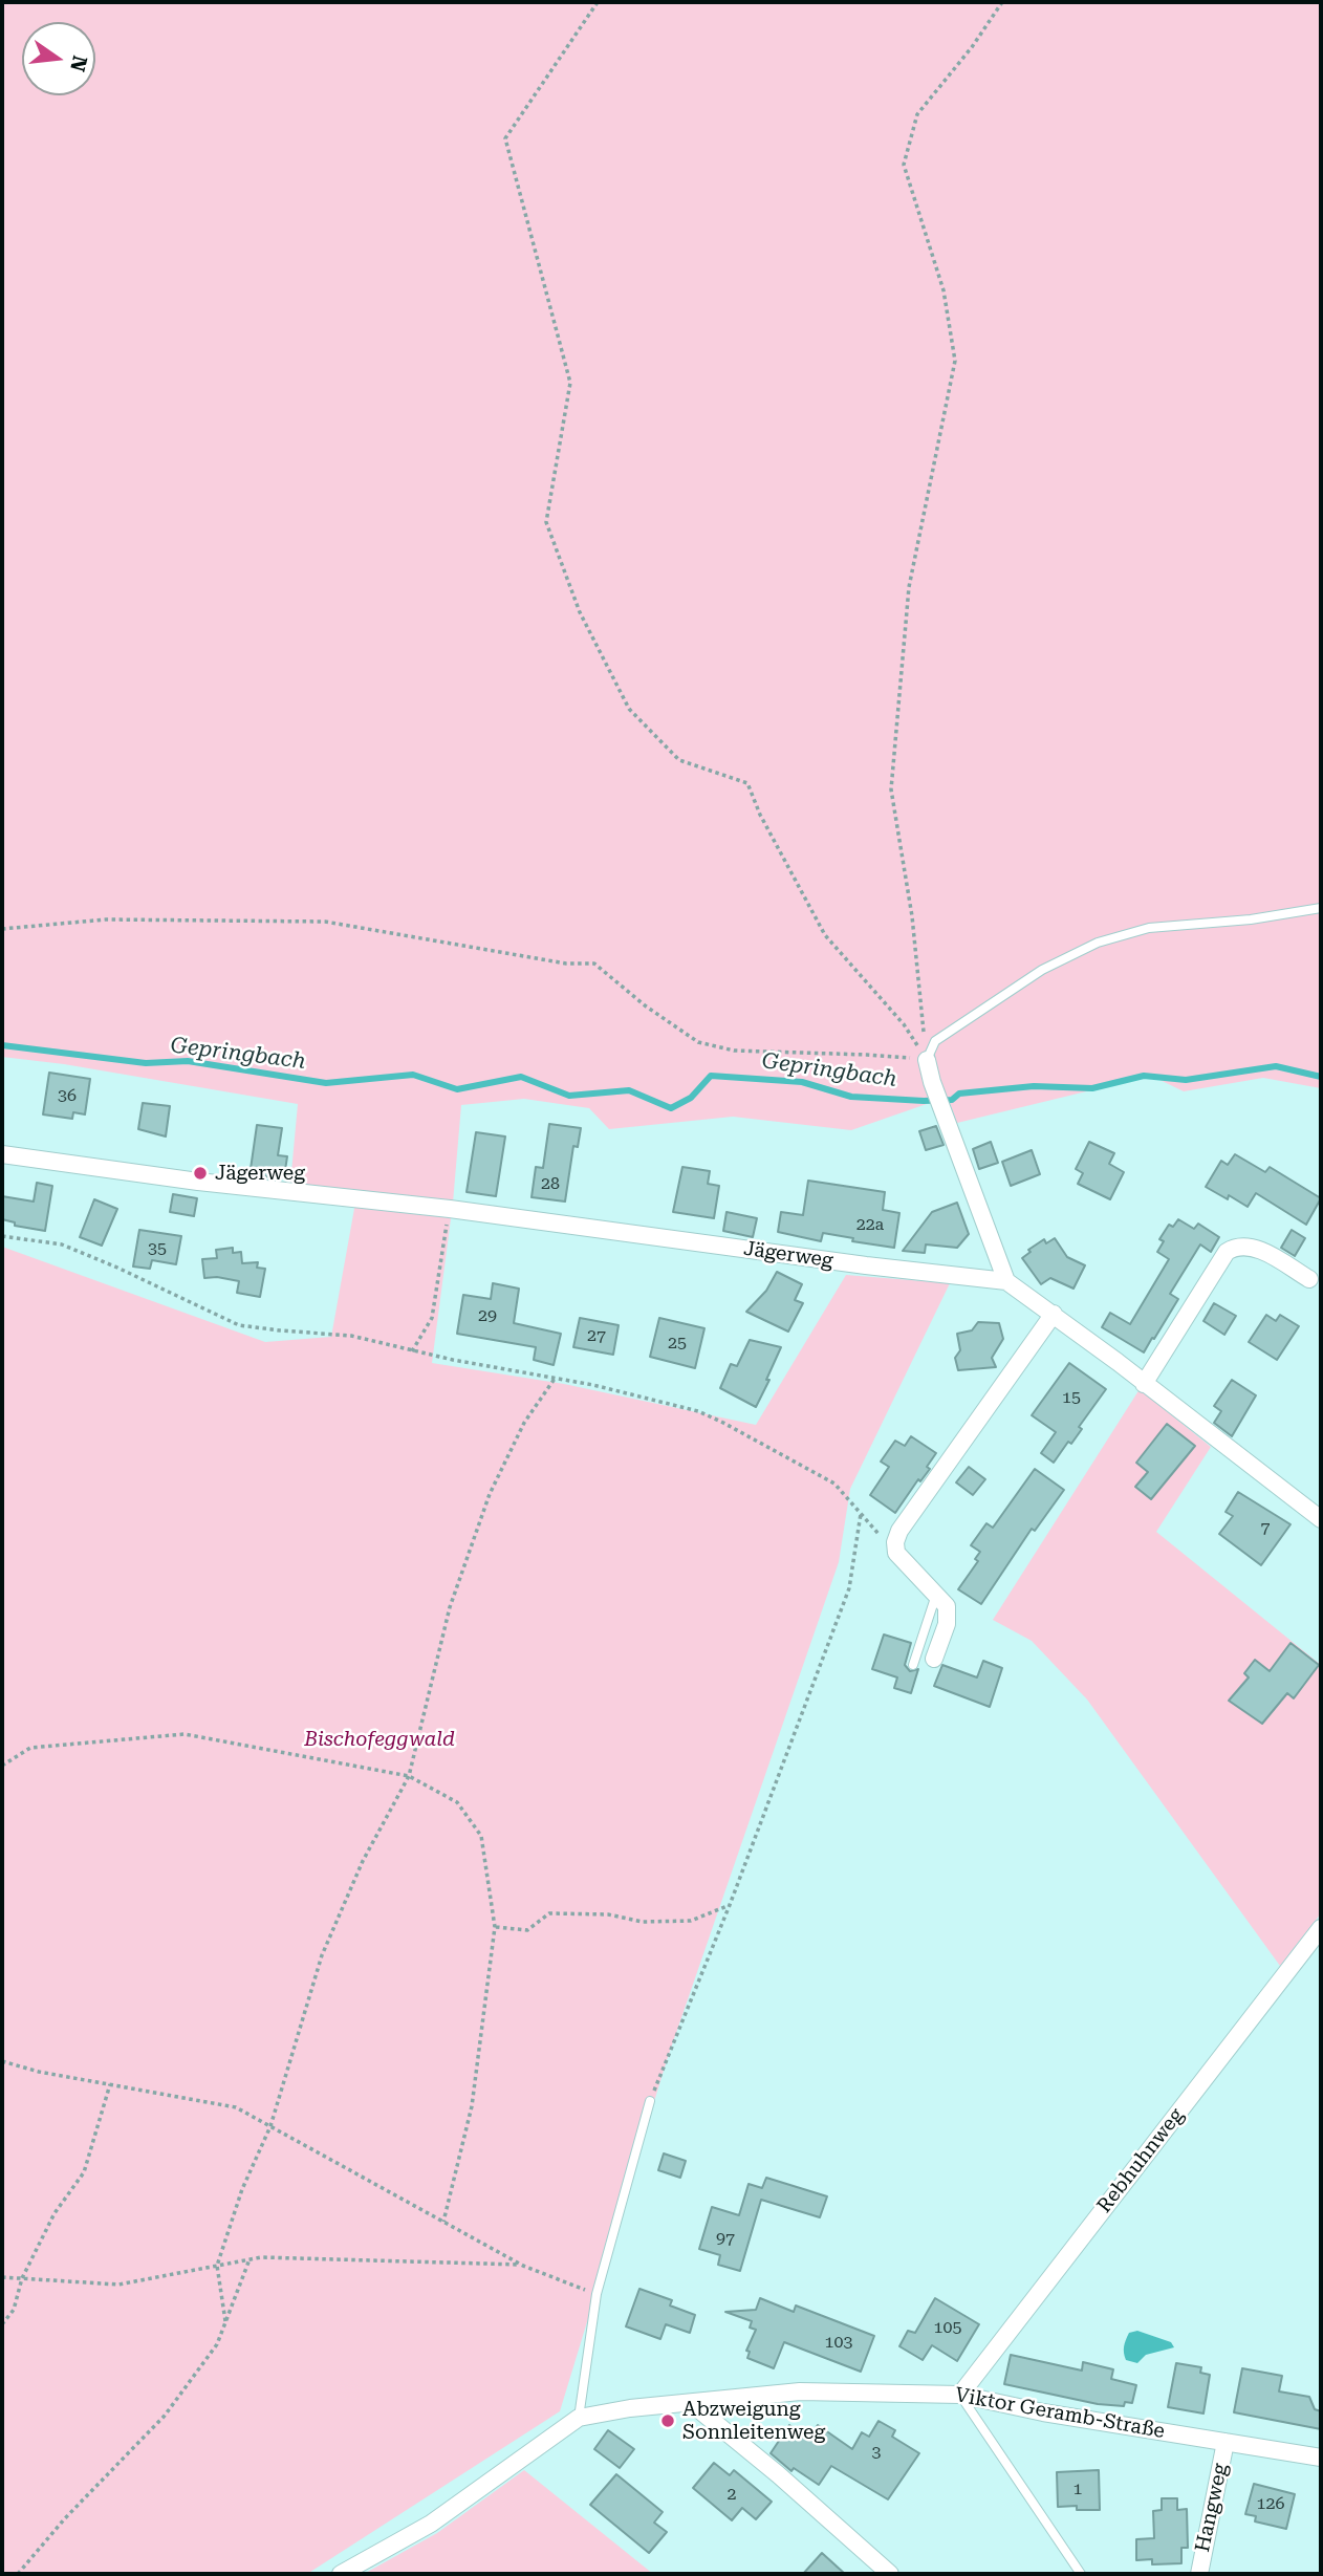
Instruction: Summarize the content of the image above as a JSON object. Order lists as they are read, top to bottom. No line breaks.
{"streets":{"street":["Jägerweg","Rebhuhnweg","Viktor Geramb-Straße","Hangweg"]},"crossings":[["Rebhuhnweg","Viktor Geramb-Straße"],["Viktor Geramb-Straße","Hangweg"]],"water":["Gepringbach"],"parks":["Bischofeggwald"],"places":["Jägerweg","Abzweigung Sonnleitenweg"],"house_numbers":["36","28","22a","35","29","27","25","15","7","97","105","103","3","1","2","126"],"north":"right"}
